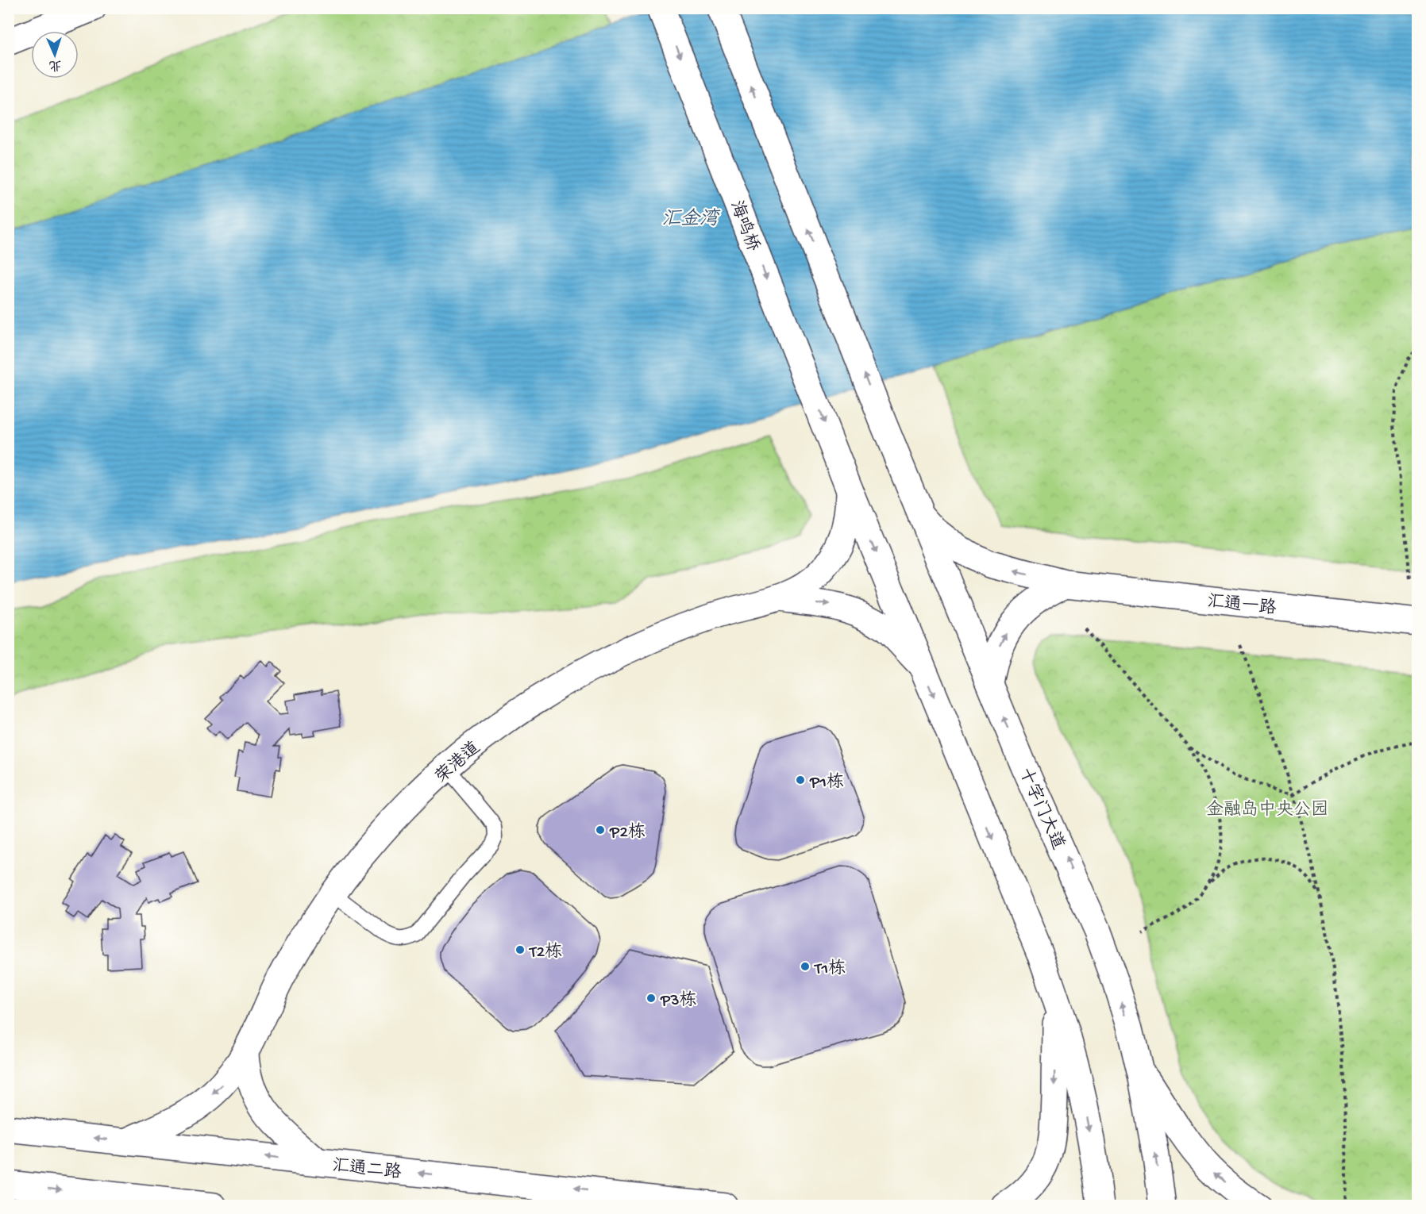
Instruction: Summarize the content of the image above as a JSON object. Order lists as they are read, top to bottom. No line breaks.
{"streets":{"street":["海鸣桥","汇通一路","荣港道","十字门大道","汇通二路"]},"crossings":[["汇通一路","十字门大道"],["荣港道","汇通二路"]],"one_way":["海鸣桥","汇通二路"],"water":["汇金湾"],"parks":["金融岛中央公园"],"places":["P1栋","P2栋","T2栋","T1栋","P3栋"],"north":"bottom"}
